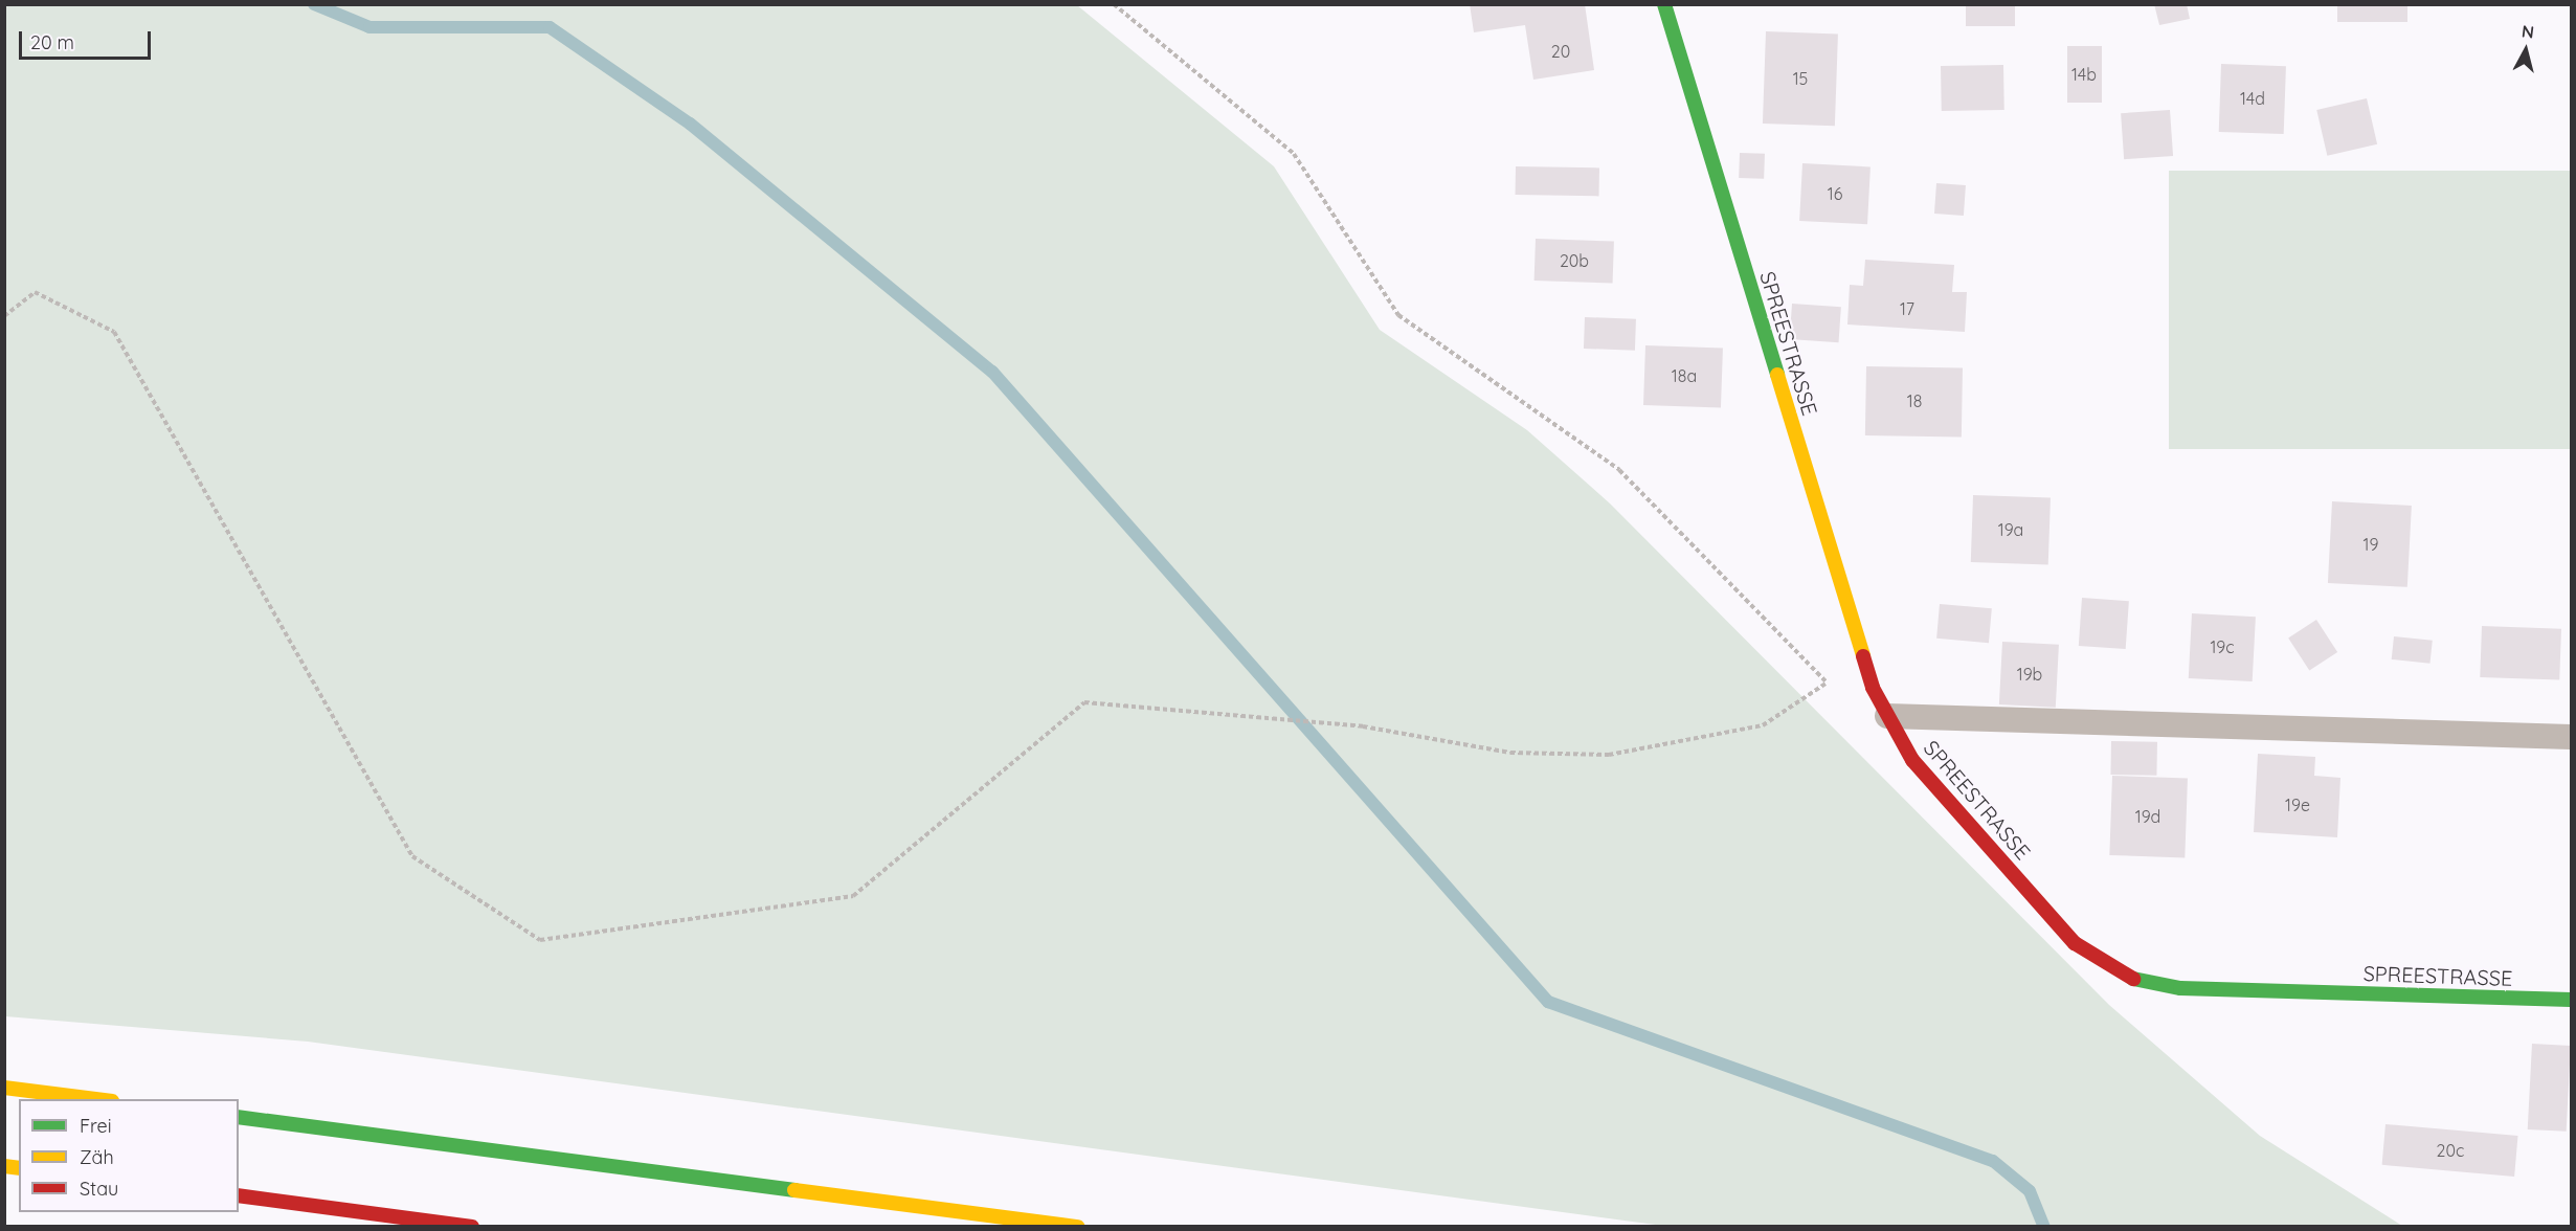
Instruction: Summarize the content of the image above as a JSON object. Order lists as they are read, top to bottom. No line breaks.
{"streets":{"main road":["SPREESTRASSE"]},"house_numbers":["20","14b","15","14d","16","20b","17","18a","18","19a","19","19c","19b","19e","19d","20c"],"legend":["Frei","Zäh","Stau"],"scale_bar":"20 m","north":"top"}
